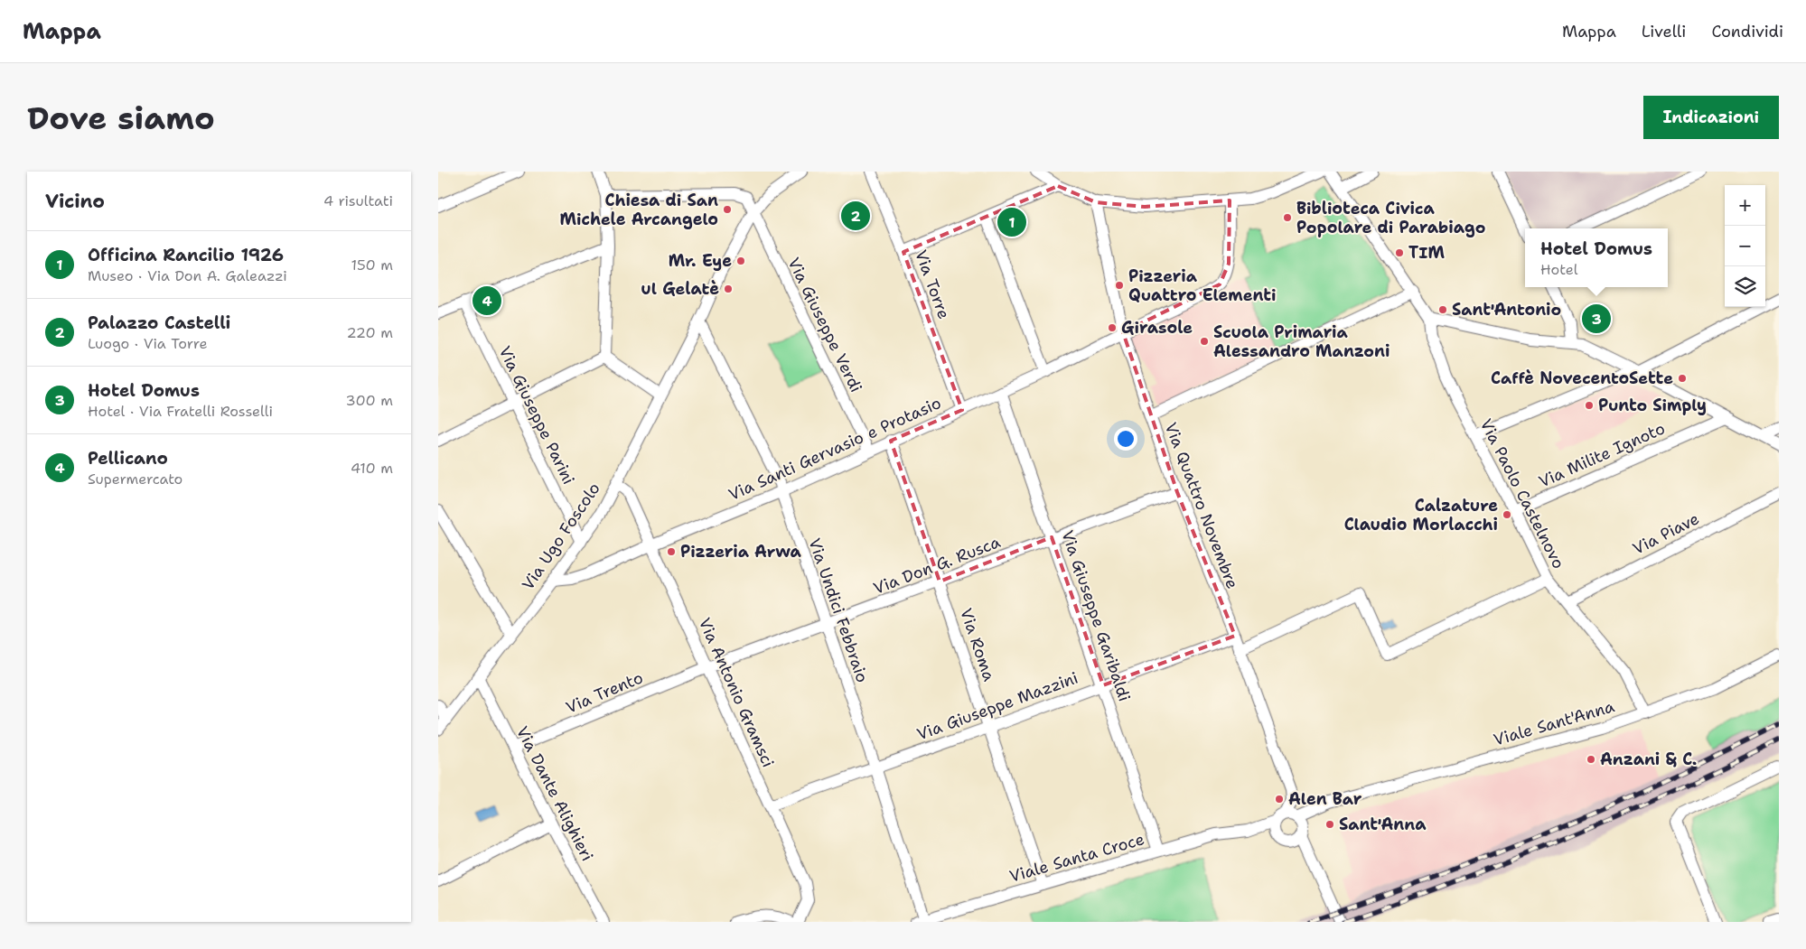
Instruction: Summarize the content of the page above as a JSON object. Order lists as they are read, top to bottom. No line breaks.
{"streets":{"street":["Via Torre","Via Giuseppe Verdi","Via Giuseppe Parini","Via Santi Gervasio e Protasio","Via Milite Ignoto","Via Paolo Castelnovo","Via Quattro Novembre","Via Piave","Via Ugo Foscolo","Via Don G. Rusca","Via Undici Febbraio","Via Giuseppe Garibaldi","Via Roma","Via Trento","Via Antonio Gramsci","Via Giuseppe Mazzini","Viale Sant'Anna","Via Dante Alighieri","Viale Santa Croce"]},"crossings":[["Via Torre","Via Santi Gervasio e Protasio"],["Via Giuseppe Verdi","Via Santi Gervasio e Protasio"],["Via Giuseppe Verdi","Via Ugo Foscolo"],["Via Giuseppe Parini","Via Ugo Foscolo"],["Via Santi Gervasio e Protasio","Via Quattro Novembre"],["Via Santi Gervasio e Protasio","Via Ugo Foscolo"],["Via Santi Gervasio e Protasio","Via Undici Febbraio"],["Via Santi Gervasio e Protasio","Via Giuseppe Garibaldi"],["Via Santi Gervasio e Protasio","Via Roma"],["Via Santi Gervasio e Protasio","Via Antonio Gramsci"],["Via Milite Ignoto","Via Paolo Castelnovo"],["Via Paolo Castelnovo","Via Piave"],["Via Paolo Castelnovo","Viale Sant'Anna"],["Via Quattro Novembre","Via Don G. Rusca"],["Via Quattro Novembre","Via Giuseppe Mazzini"],["Via Quattro Novembre","Viale Sant'Anna"],["Via Quattro Novembre","Viale Santa Croce"],["Via Ugo Foscolo","Via Undici Febbraio"],["Via Ugo Foscolo","Via Antonio Gramsci"],["Via Ugo Foscolo","Via Dante Alighieri"],["Via Don G. Rusca","Via Undici Febbraio"],["Via Don G. Rusca","Via Giuseppe Garibaldi"],["Via Don G. Rusca","Via Roma"],["Via Don G. Rusca","Via Trento"],["Via Don G. Rusca","Via Antonio Gramsci"],["Via Undici Febbraio","Via Giuseppe Mazzini"],["Via Undici Febbraio","Viale Santa Croce"],["Via Giuseppe Garibaldi","Via Giuseppe Mazzini"],["Via Giuseppe Garibaldi","Viale Santa Croce"],["Via Roma","Via Giuseppe Mazzini"],["Via Roma","Viale Santa Croce"],["Via Trento","Via Antonio Gramsci"],["Via Trento","Via Dante Alighieri"],["Via Antonio Gramsci","Via Giuseppe Mazzini"],["Viale Sant'Anna","Viale Santa Croce"]],"places":["Chiesa di San Michele Arcangelo","Biblioteca Civica Popolare di Parabiago","TIM","Mr. Eye","Pizzeria Quattro Elementi","ul Gelatè","Sant'Antonio","Girasole","Scuola Primaria Alessandro Manzoni","Caffè NovecentoSette","Punto Simply","Calzature Claudio Morlacchi","Pizzeria Arwa","Anzani & C.","Alen Bar","Sant'Anna"],"page":{"header":"Mappa","nav":["Mappa","Livelli","Condividi"],"buttons":"Indicazioni","title":"Dove siamo","heading":["Vicino","4 risultati"],"map_buttons":["+","−"],"pins":["2","1","4","3"],"popup":["Hotel Domus","Hotel"],"list":[{"mark":"1","name":"Officina Rancilio 1926","note":"Museo · Via Don A. Galeazzi","value":"150 m"},{"mark":"2","name":"Palazzo Castelli","note":"Luogo · Via Torre","value":"220 m"},{"mark":"3","name":"Hotel Domus","note":"Hotel · Via Fratelli Rosselli","value":"300 m"},{"mark":"4","name":"Pellicano","note":"Supermercato","value":"410 m"}]}}
